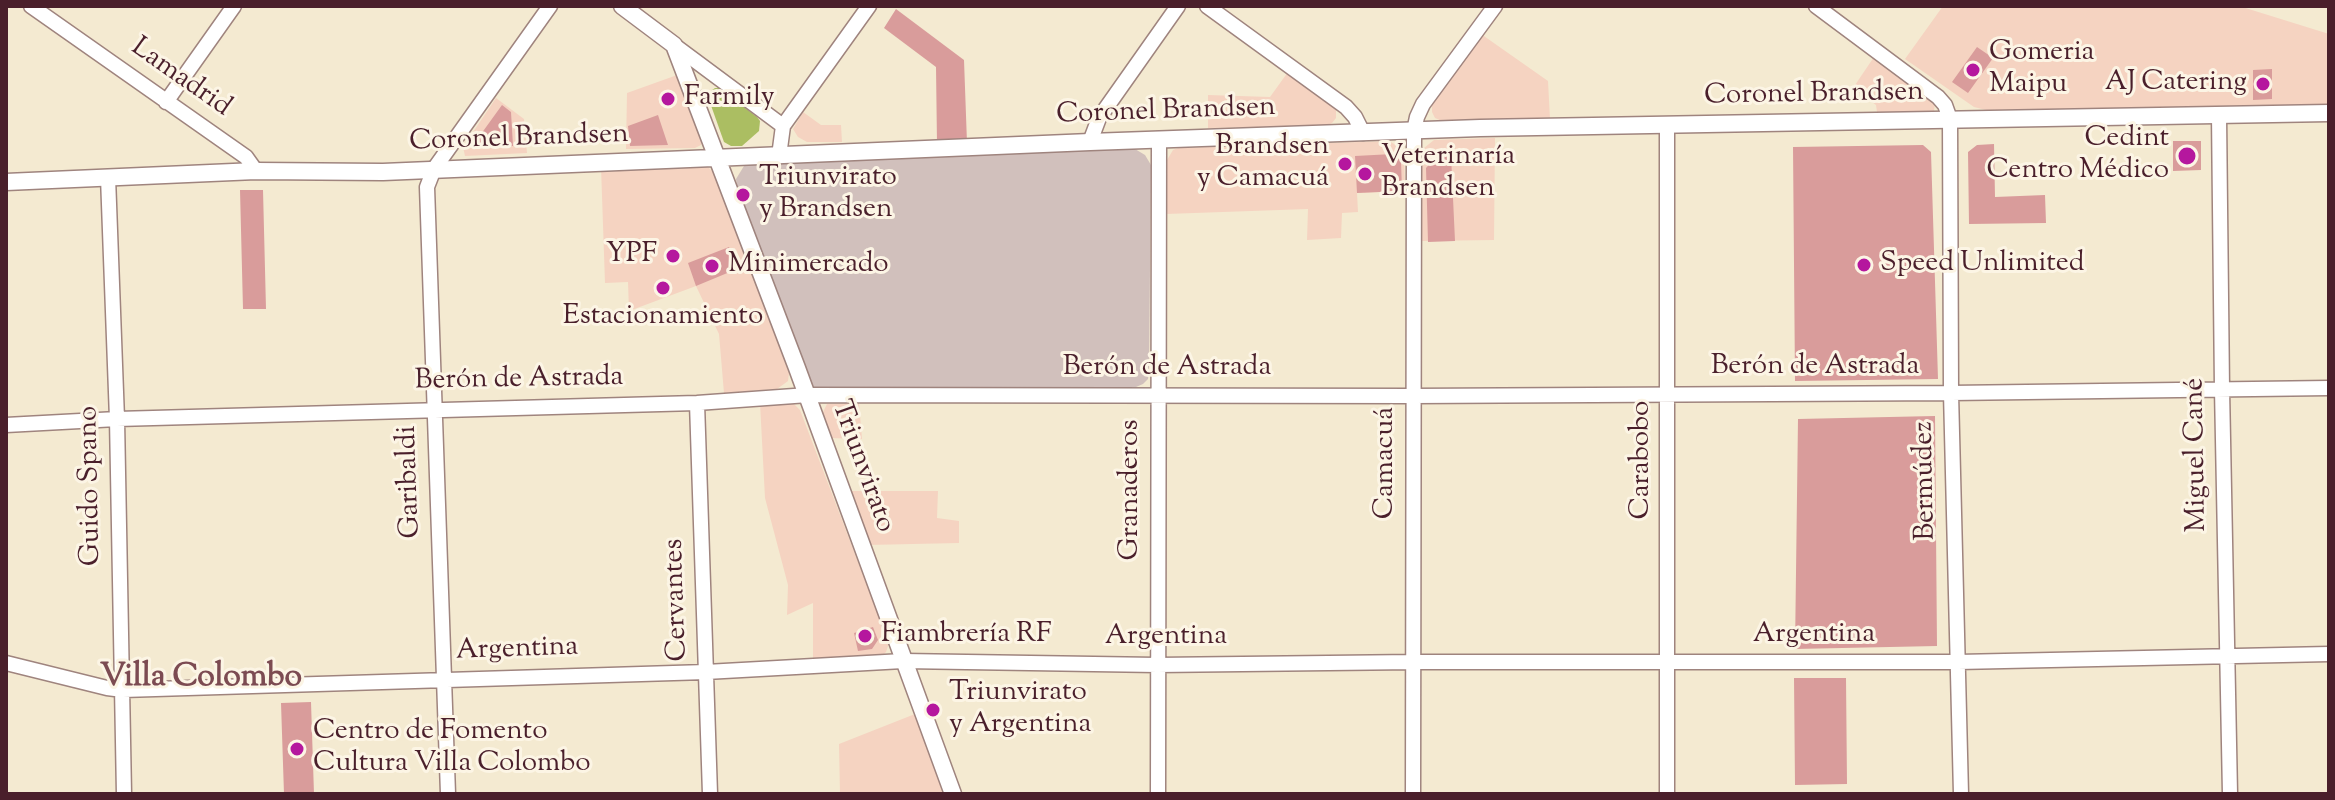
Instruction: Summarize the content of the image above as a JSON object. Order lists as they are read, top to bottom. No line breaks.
{"streets":{"street":["Lamadrid","Coronel Brandsen","Berón de Astrada","Miguel Cané","Carabobo","Camacuá","Triunvirato","Bermúdez","Garibaldi","Guido Spano","Granaderos","Cervantes","Argentina"]},"crossings":[["Lamadrid","Coronel Brandsen"],["Coronel Brandsen","Miguel Cané"],["Coronel Brandsen","Carabobo"],["Coronel Brandsen","Camacuá"],["Coronel Brandsen","Triunvirato"],["Coronel Brandsen","Bermúdez"],["Coronel Brandsen","Garibaldi"],["Coronel Brandsen","Guido Spano"],["Coronel Brandsen","Granaderos"],["Berón de Astrada","Miguel Cané"],["Berón de Astrada","Carabobo"],["Berón de Astrada","Camacuá"],["Berón de Astrada","Triunvirato"],["Berón de Astrada","Bermúdez"],["Berón de Astrada","Garibaldi"],["Berón de Astrada","Guido Spano"],["Berón de Astrada","Granaderos"],["Berón de Astrada","Cervantes"],["Miguel Cané","Argentina"],["Carabobo","Argentina"],["Camacuá","Argentina"],["Triunvirato","Argentina"],["Bermúdez","Argentina"],["Garibaldi","Argentina"],["Guido Spano","Argentina"],["Granaderos","Argentina"],["Cervantes","Argentina"]],"districts":["Villa Colombo"],"places":["Gomeria Maipu","AJ Catering","Farmily","Cedint Centro Médico","Brandsen y Camacuá","Veterinaría Brandsen","Triunvirato y Brandsen","YPF","Speed Unlimited","Minimercado","Estacionamiento","Fiambrería RF","Triunvirato y Argentina","Centro de Fomento Cultura Villa Colombo"]}
